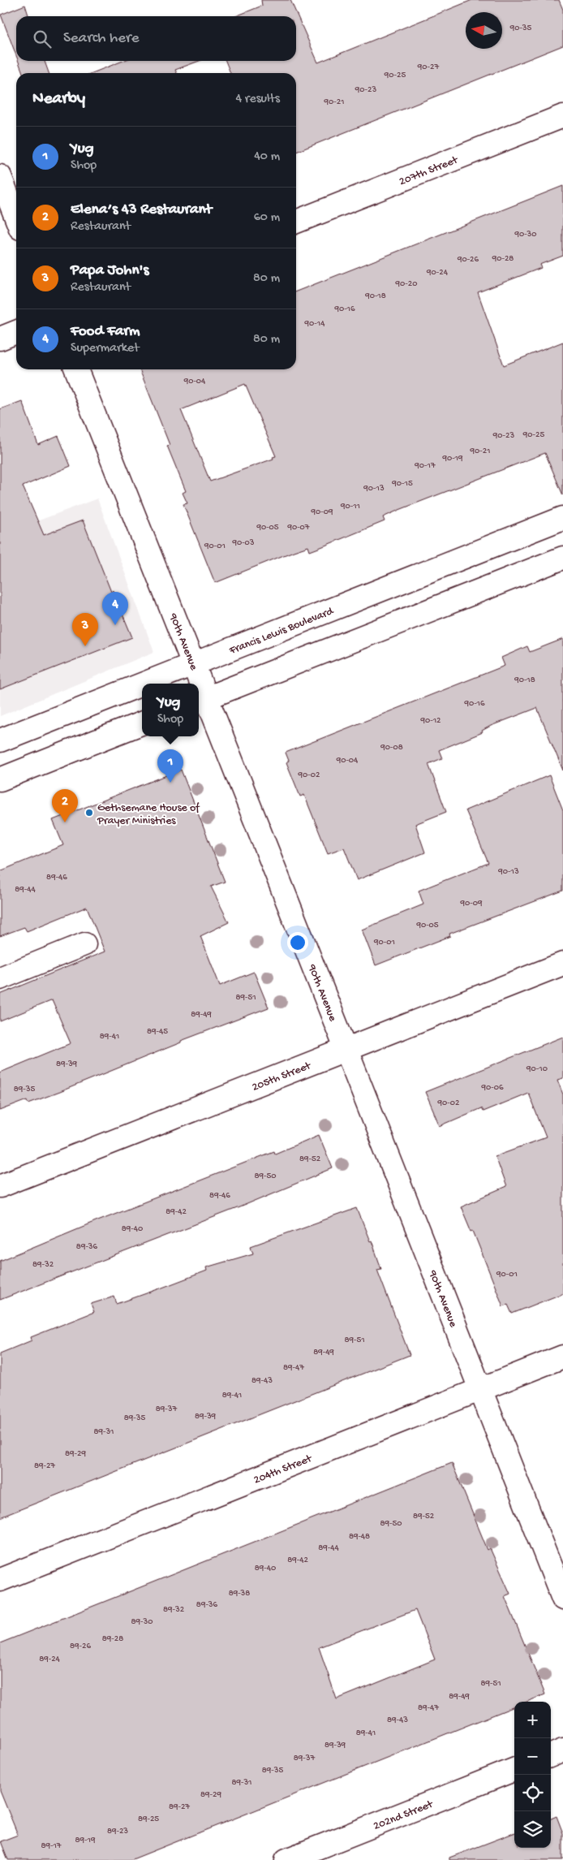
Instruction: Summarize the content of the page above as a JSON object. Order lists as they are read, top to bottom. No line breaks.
{"streets":{"street":["207th Street","Francis Lewis Boulevard","90th Avenue","205th Street","204th Street","202nd Street"]},"crossings":[["Francis Lewis Boulevard","90th Avenue"],["90th Avenue","205th Street"],["90th Avenue","204th Street"]],"places":["Gethsemane House of Prayer Ministries"],"house_numbers":["90-35","90-27","90-25","90-23","90-21","90-30","90-28","90-26","90-24","90-20","90-18","90-16","90-14","90-04","90-25","90-23","90-21","90-19","90-17","90-15","90-13","90-11","90-09","90-05","90-07","90-03","90-01","90-18","90-16","90-12","90-08","90-04","90-02","90-13","89-46","89-44","90-09","90-05","90-01","89-51","89-49","89-45","89-41","89-39","90-10","90-06","89-35","90-02","89-52","89-50","89-46","89-42","89-40","89-36","89-32","90-01","89-51","89-49","89-47","89-43","89-41","89-37","89-39","89-35","89-31","89-29","89-27","89-52","89-50","89-48","89-44","89-42","89-40","89-38","89-36","89-32","89-30","89-28","89-26","89-24","89-51","89-49","89-47","89-43","89-41","89-39","89-37","89-35","89-31","89-29","89-27","89-25","89-23","89-19","89-17"],"north":"left","page":{"search":"Search here","heading":["Nearby","4 results"],"list":[{"mark":"1","name":"Yug","note":"Shop","value":"40 m"},{"mark":"2","name":"Elena’s 43 Restaurant","note":"Restaurant","value":"60 m"},{"mark":"3","name":"Papa John's","note":"Restaurant","value":"80 m"},{"mark":"4","name":"Food Farm","note":"Supermarket","value":"80 m"}],"pins":["4","3","1","2"],"popup":["Yug","Shop"],"map_buttons":["+","−"]}}
